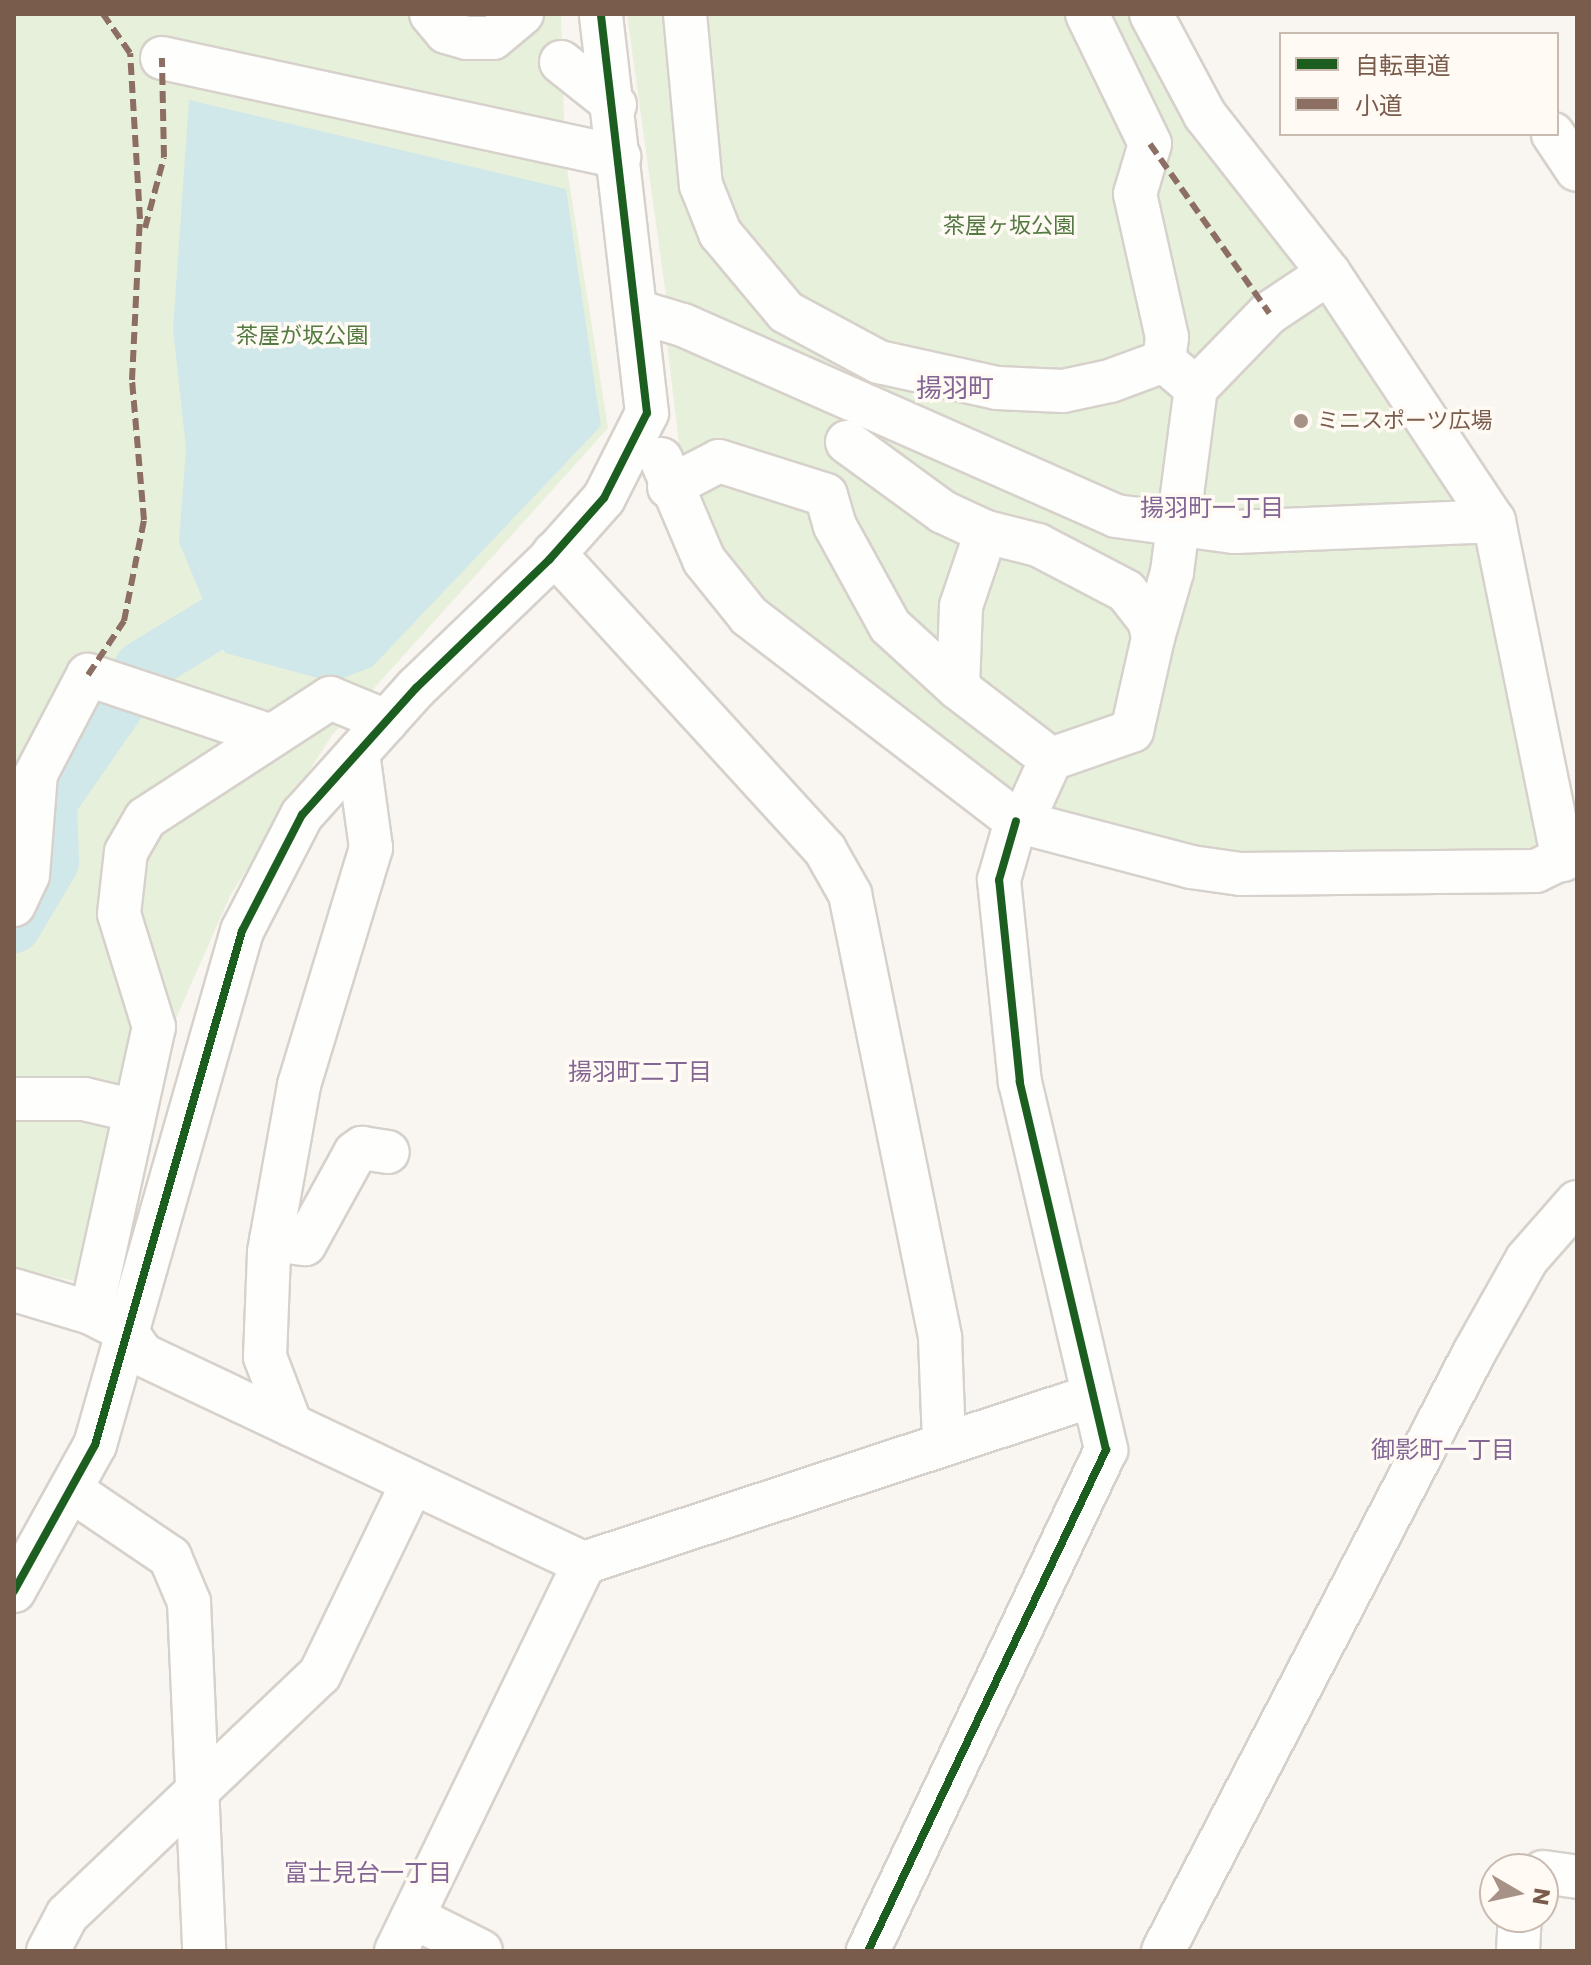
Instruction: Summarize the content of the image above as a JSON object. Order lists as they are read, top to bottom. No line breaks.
{"districts":["揚羽町","揚羽町一丁目","揚羽町二丁目","御影町一丁目","富士見台一丁目"],"parks":["茶屋ヶ坂公園","茶屋が坂公園"],"places":["ミニスポーツ広場"],"legend":["自転車道","小道"],"north":"right"}
